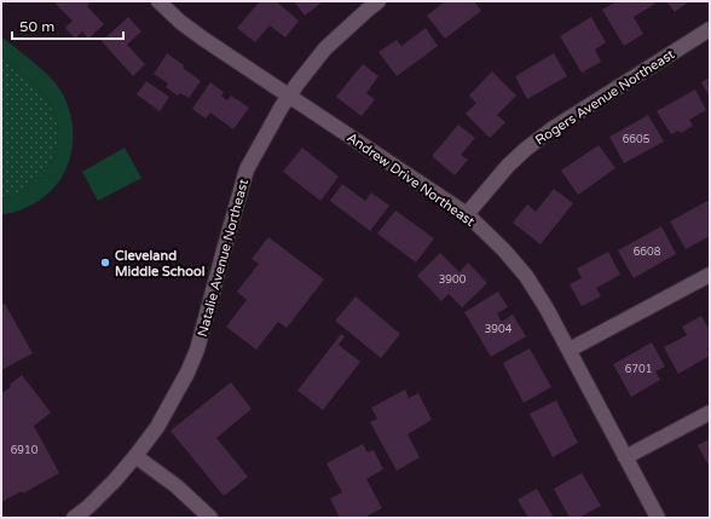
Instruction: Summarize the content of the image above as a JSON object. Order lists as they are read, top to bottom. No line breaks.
{"streets":{"street":["Rogers Avenue Northeast","Andrew Drive Northeast","Natalie Avenue Northeast"]},"crossings":[["Rogers Avenue Northeast","Andrew Drive Northeast"],["Andrew Drive Northeast","Natalie Avenue Northeast"]],"places":["Cleveland Middle School"],"house_numbers":["6605","6608","3900","3904","6701","6910"],"scale_bar":"50 m"}
